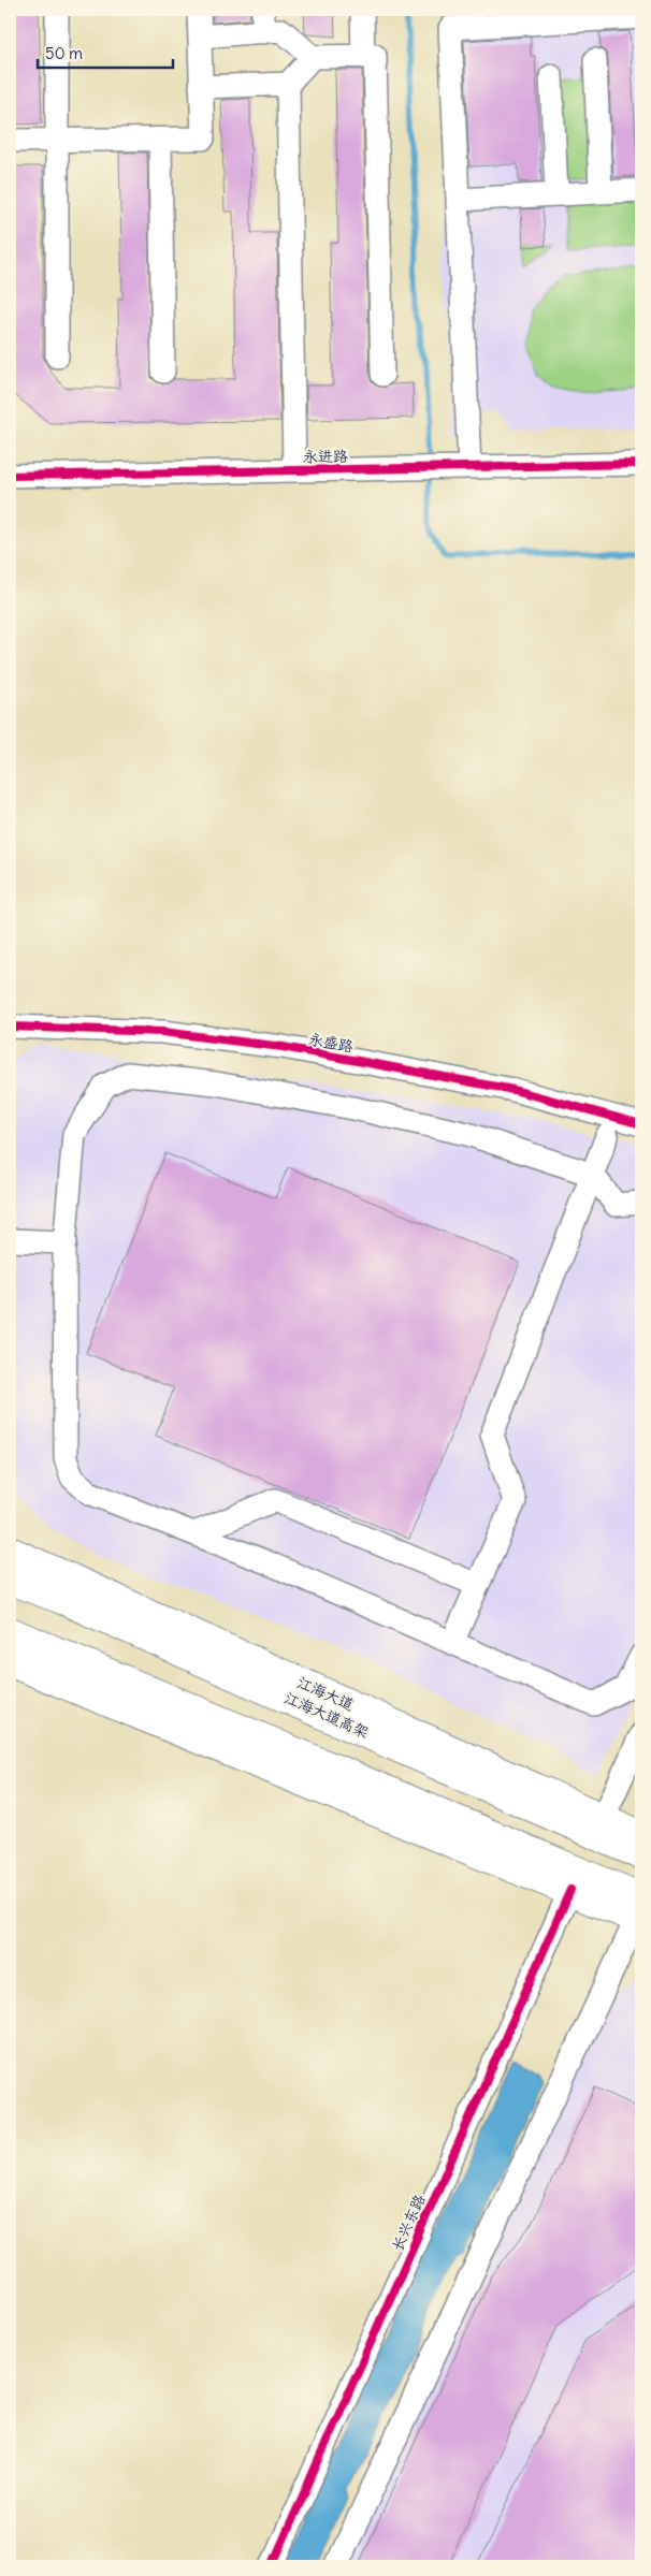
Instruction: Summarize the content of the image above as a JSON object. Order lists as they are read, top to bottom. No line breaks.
{"streets":{"main road":["江海大道","江海大道高架"],"street":["永进路","永盛路","长兴东路"]},"scale_bar":"50 m"}
